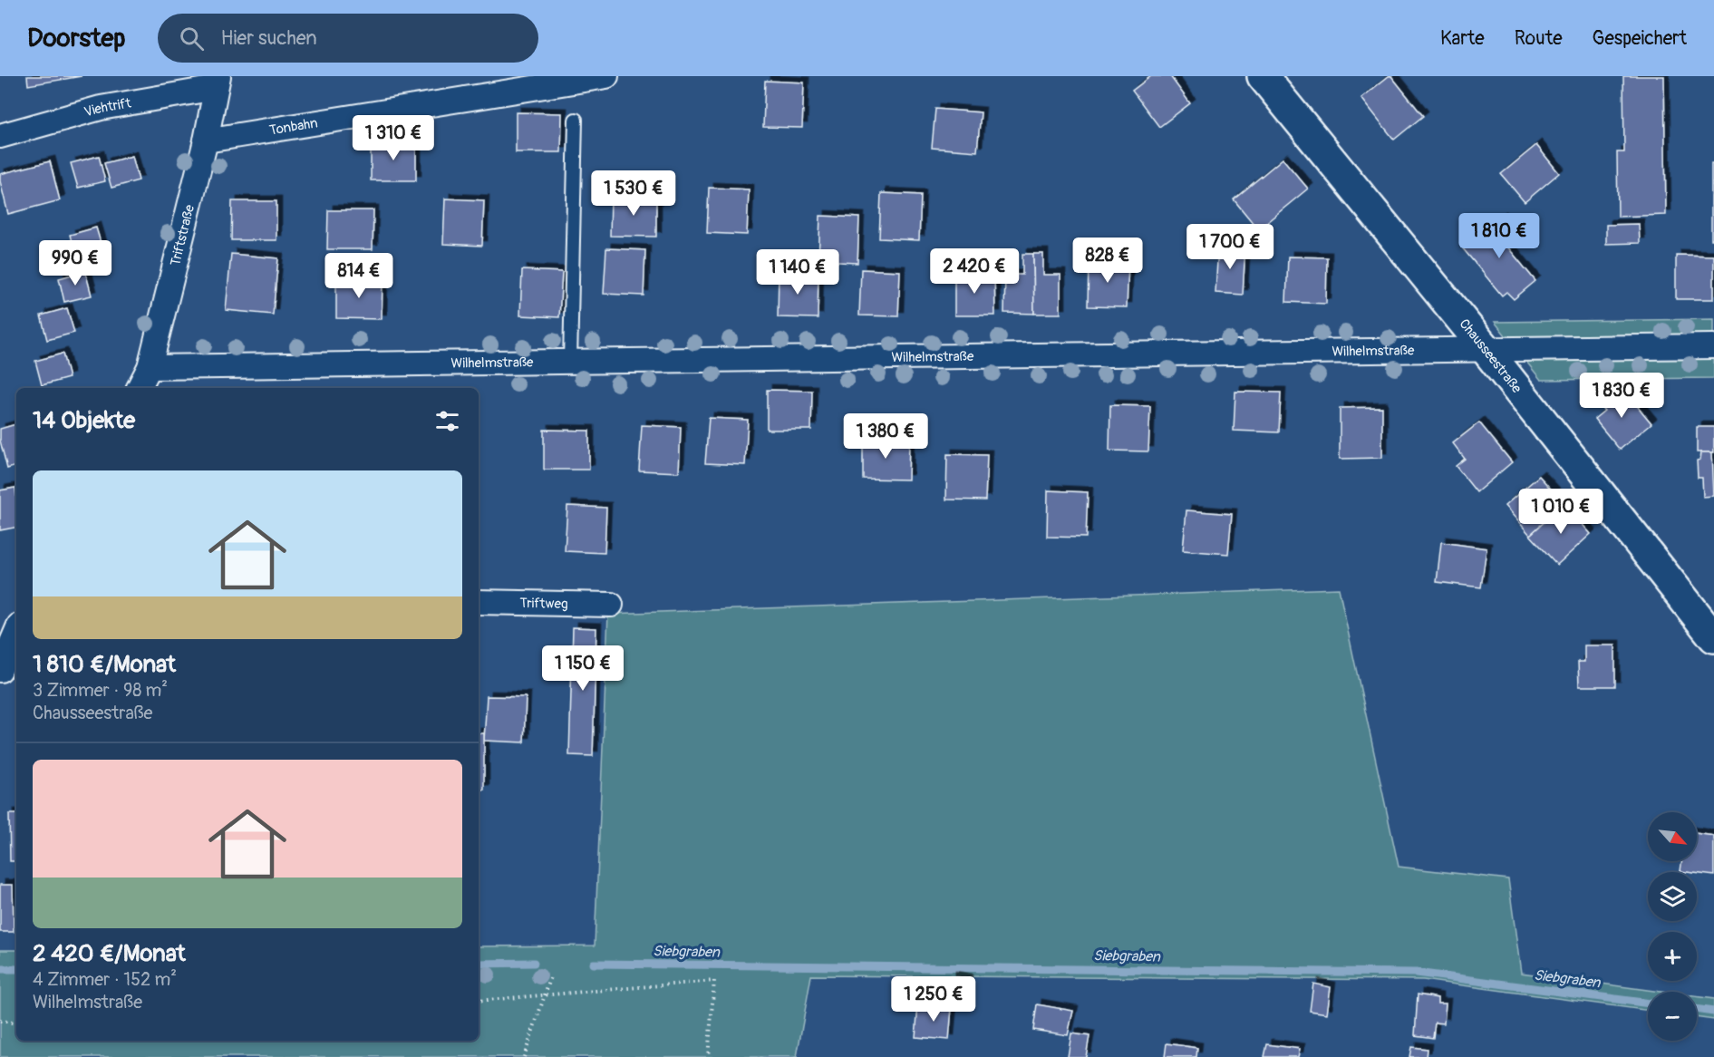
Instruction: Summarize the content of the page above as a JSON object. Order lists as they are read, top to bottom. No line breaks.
{"streets":{"main road":["Chausseestraße"],"street":["Viehtrift","Tonbahn","Triftstraße","Wilhelmstraße","Triftweg"]},"crossings":[["Viehtrift","Triftstraße"],["Tonbahn","Triftstraße"],["Triftstraße","Wilhelmstraße"],["Wilhelmstraße","Chausseestraße"]],"water":["Siebgraben"],"north":"bottom right","page":{"header":"Doorstep","search":"Hier suchen","nav":["Karte","Route","Gespeichert"],"price":["1 310 €","1 530 €","1 810 €","1 700 €","828 €","990 €","2 420 €","1 140 €","814 €","1 830 €","1 380 €","1 010 €","1 150 €","1 250 €"],"heading":"14 Objekte","list":[{"name":"1 810 €/Monat","note":"3 Zimmer · 98 m² · Chausseestraße"},{"name":"2 420 €/Monat","note":"4 Zimmer · 152 m² · Wilhelmstraße"}],"map_buttons":["+","−"]}}
